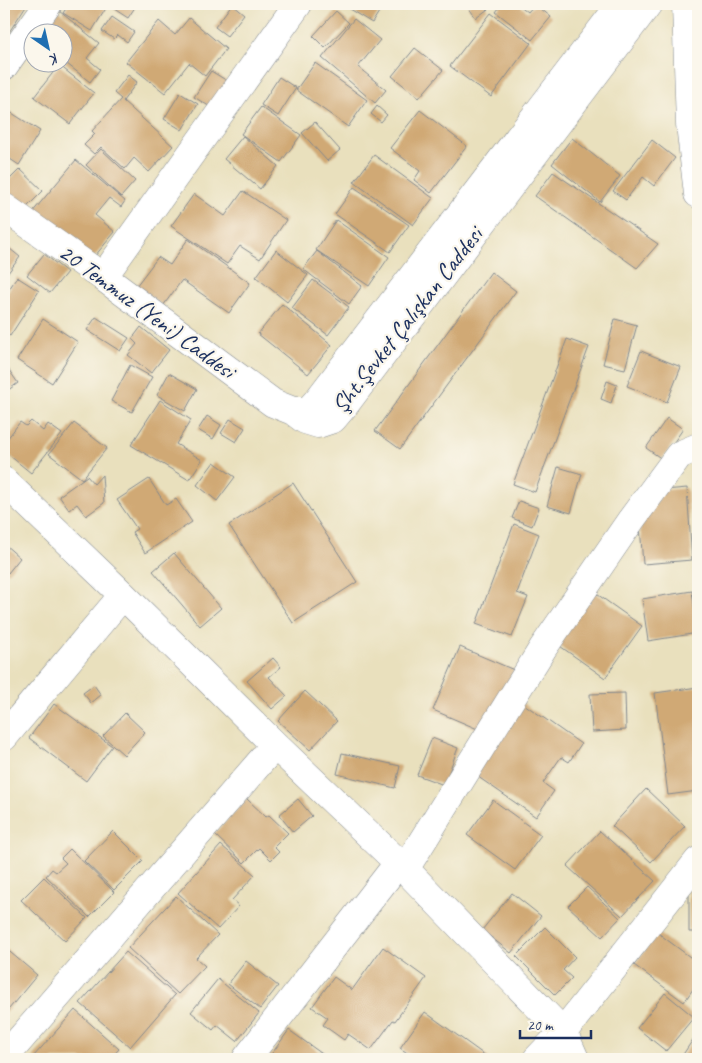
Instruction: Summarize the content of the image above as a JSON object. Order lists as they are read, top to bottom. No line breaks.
{"streets":{"street":["20 Temmuz (Yeni) Caddesi","Şht.Şevket Çalışkan Caddesi"]},"crossings":[["20 Temmuz (Yeni) Caddesi","Şht.Şevket Çalışkan Caddesi"]],"scale_bar":"20 m","north":"bottom right"}
